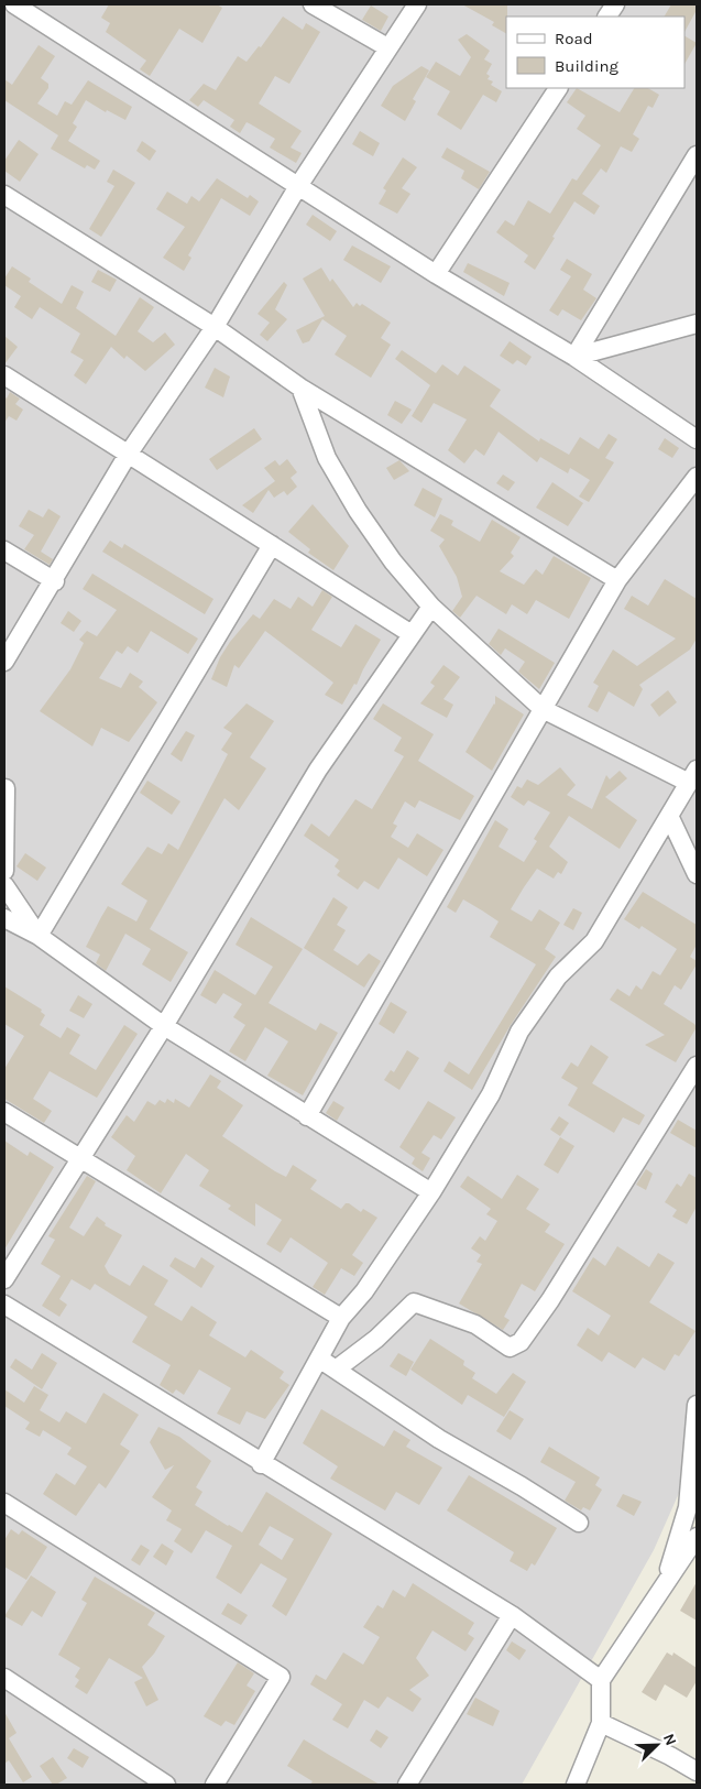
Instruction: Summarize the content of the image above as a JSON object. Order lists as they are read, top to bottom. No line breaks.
{"legend":["Road","Building"],"north":"top right"}
